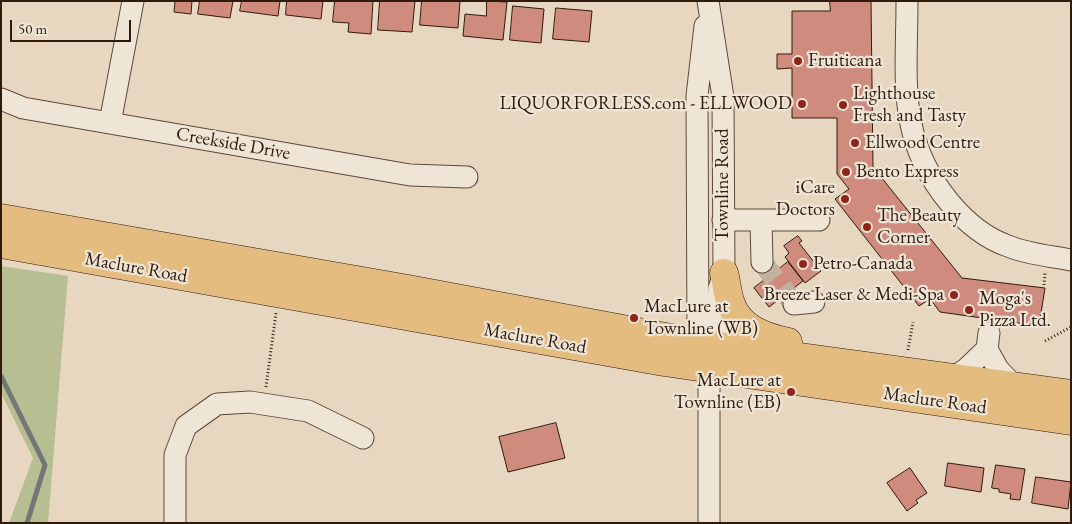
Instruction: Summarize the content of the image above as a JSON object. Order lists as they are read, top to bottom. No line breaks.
{"streets":{"main road":["Maclure Road"],"street":["Creekside Drive","Townline Road"]},"crossings":[["Townline Road","Maclure Road"]],"places":["Fruiticana","LIQUORFORLESS.com - ELLWOOD","Lighthouse Fresh and Tasty","Ellwood Centre","Bento Express","iCare Doctors","The Beauty Corner","Petro-Canada","Breeze Laser & Medi-Spa","Moga's Pizza Ltd.","MacLure at Townline (WB)","MacLure at Townline (EB)"],"scale_bar":"50 m"}
